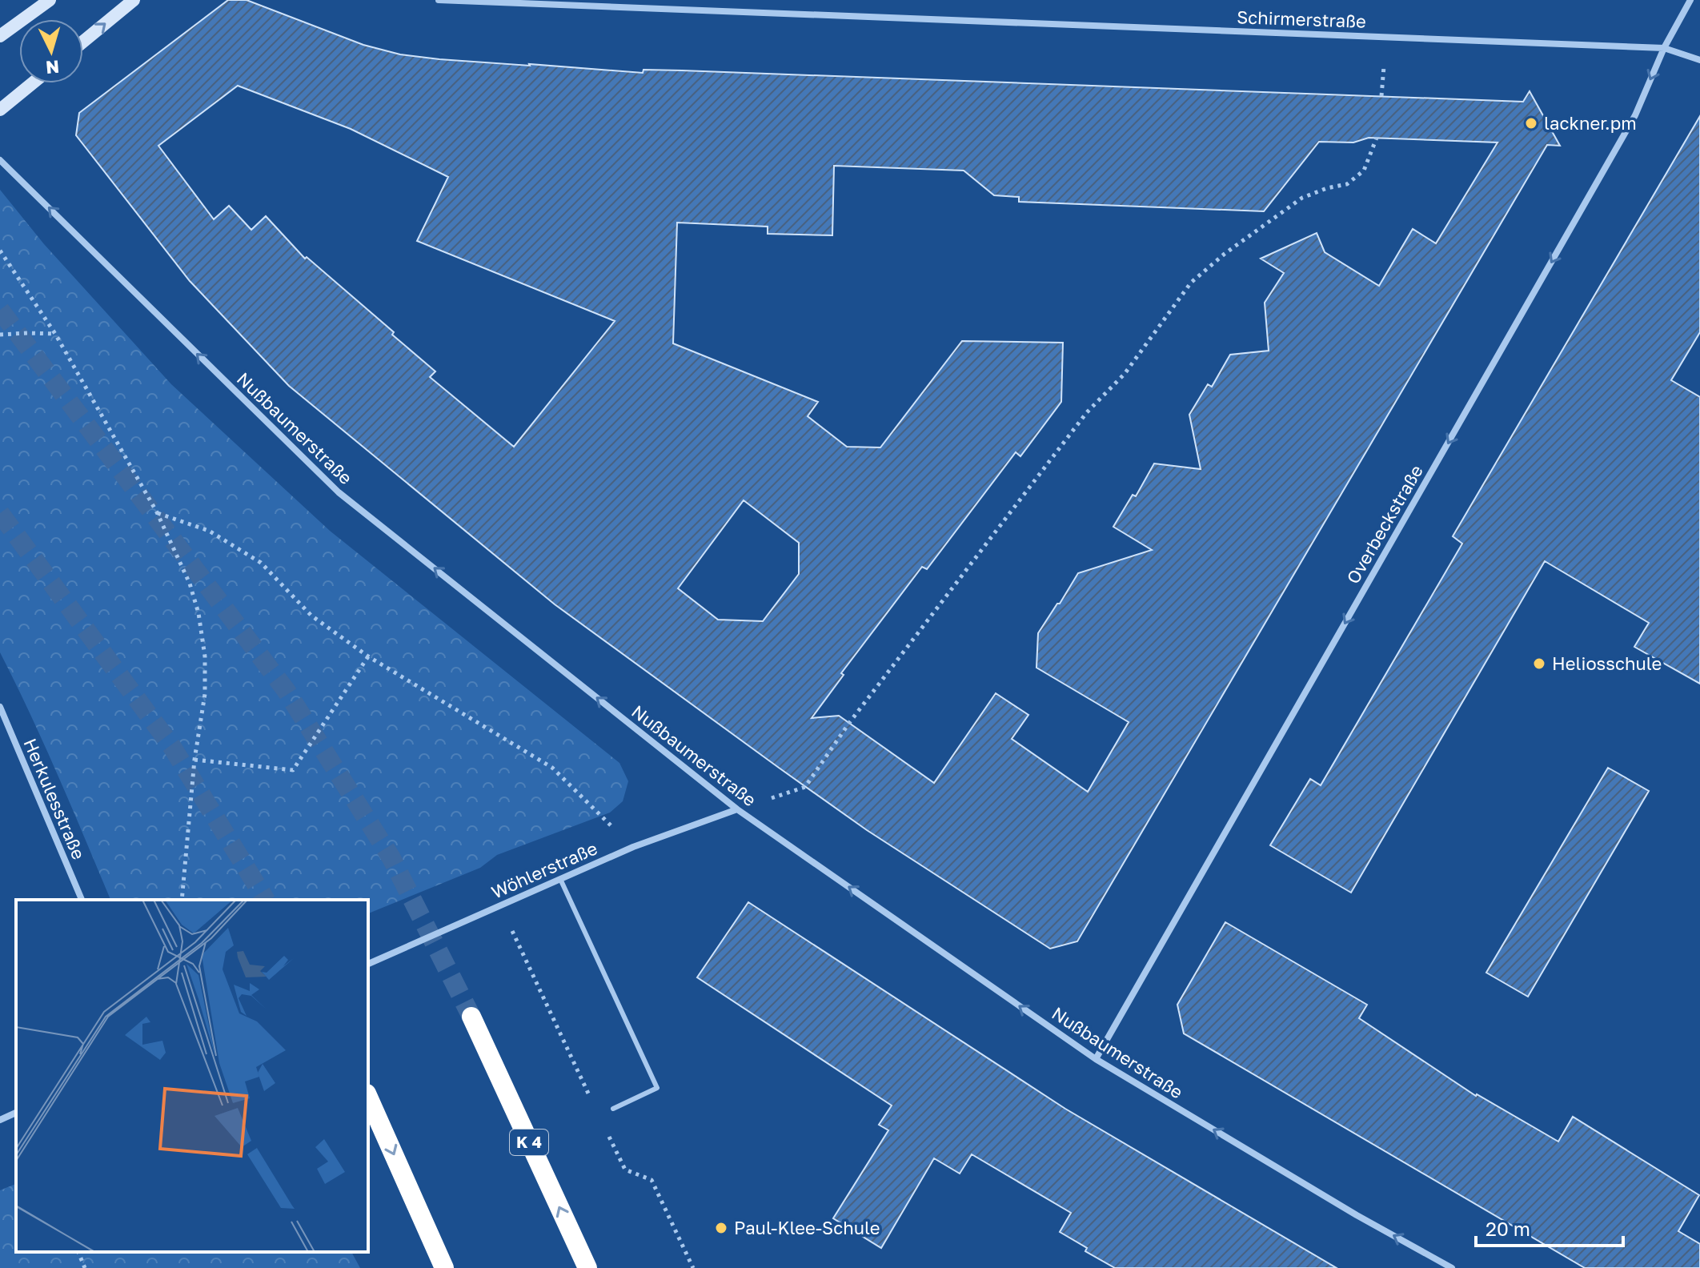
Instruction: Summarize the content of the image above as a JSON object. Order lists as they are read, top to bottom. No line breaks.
{"streets":{"highway":["K 4"],"street":["Schirmerstraße","Nußbaumerstraße","Overbeckstraße","Herkulesstraße","Wöhlerstraße"]},"crossings":[["Schirmerstraße","Overbeckstraße"],["Nußbaumerstraße","Overbeckstraße"],["Nußbaumerstraße","Wöhlerstraße"]],"one_way":["Nußbaumerstraße","Overbeckstraße"],"places":["lackner.pm","Heliosschule","Paul-Klee-Schule"],"scale_bar":"20 m","north":"bottom"}
